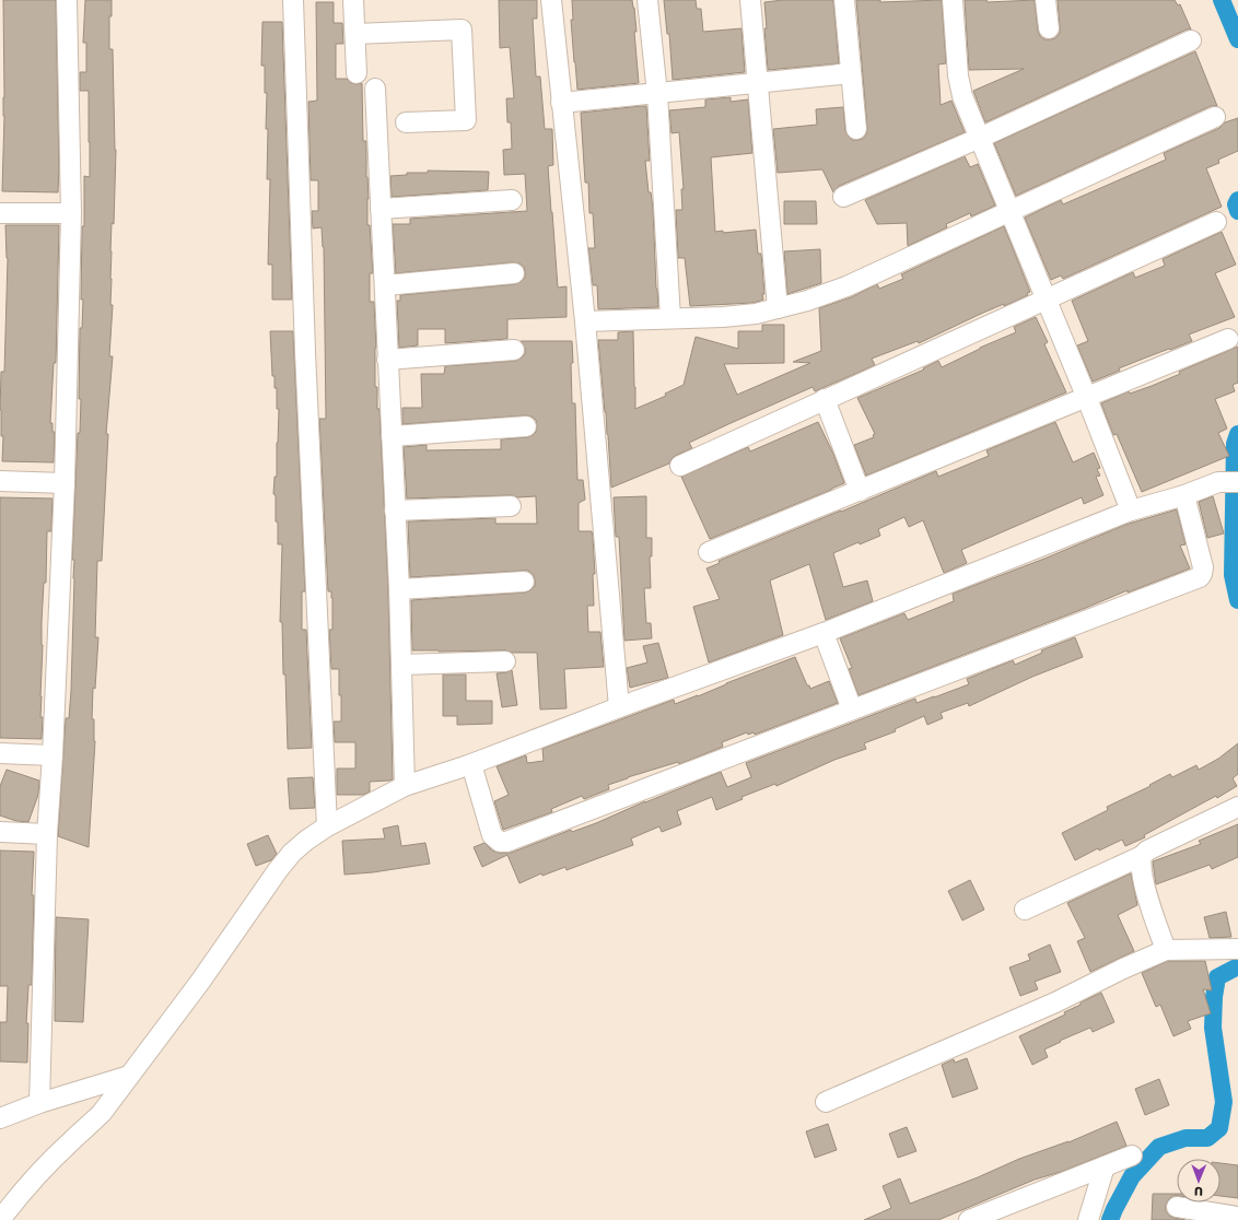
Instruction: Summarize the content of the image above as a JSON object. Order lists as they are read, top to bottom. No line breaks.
{"north":"bottom"}
